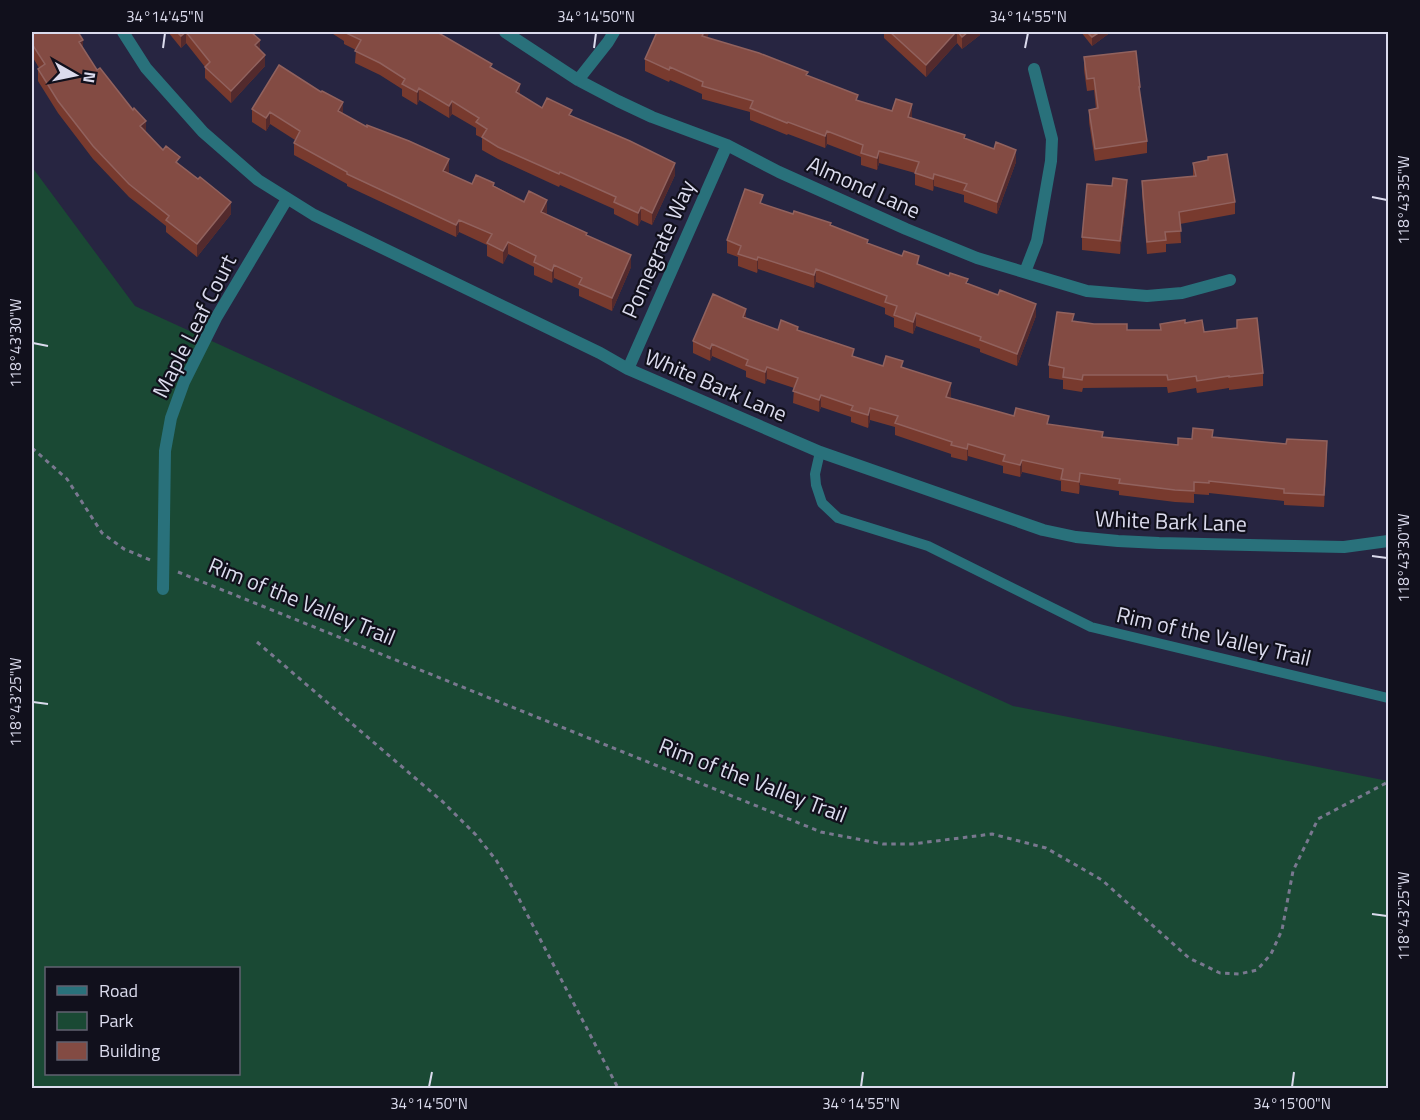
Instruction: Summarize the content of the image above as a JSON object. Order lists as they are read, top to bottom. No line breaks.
{"streets":{"street":["Almond Lane","Pomegrate Way","Maple Leaf Court","White Bark Lane"],"lane":["Rim of the Valley Trail"]},"crossings":[["Almond Lane","Pomegrate Way"],["Pomegrate Way","White Bark Lane"],["Maple Leaf Court","White Bark Lane"],["Maple Leaf Court","Rim of the Valley Trail"],["White Bark Lane","Rim of the Valley Trail"]],"legend":["Road","Park","Building"],"north":"right","coordinates":["34°14'45\"N","34°14'50\"N","34°14'55\"N","118°43'35\"W","118°43'30\"W","118°43'25\"W","34°15'00\"N"]}
